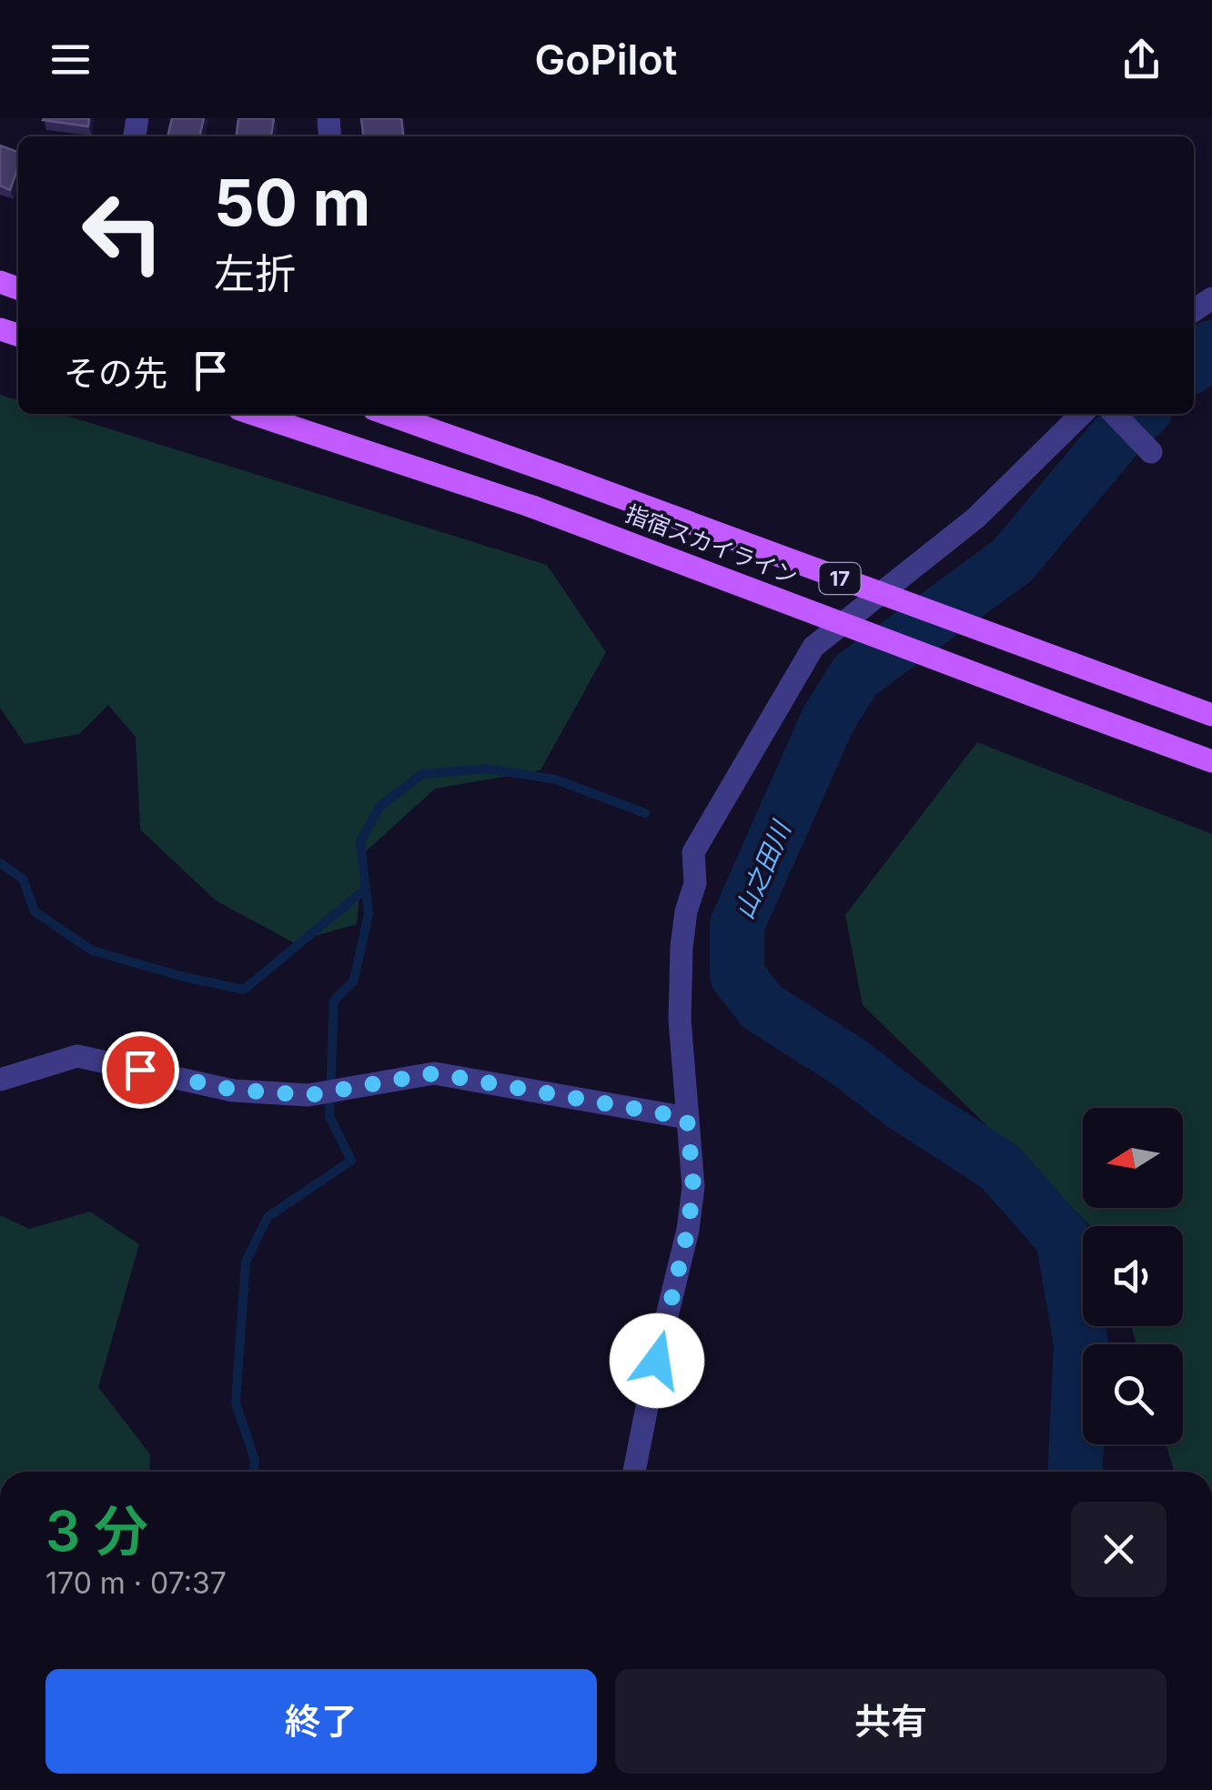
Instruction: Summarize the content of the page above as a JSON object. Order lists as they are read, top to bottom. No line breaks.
{"streets":{"main road":["指宿スカイライン","17"]},"water":["山之田川"],"north":"left","page":{"header":"GoPilot","turn":["50 m","左折"],"then":"その先","heading":["3 分","170 m · 07:37"],"buttons":["終了","共有"]}}
